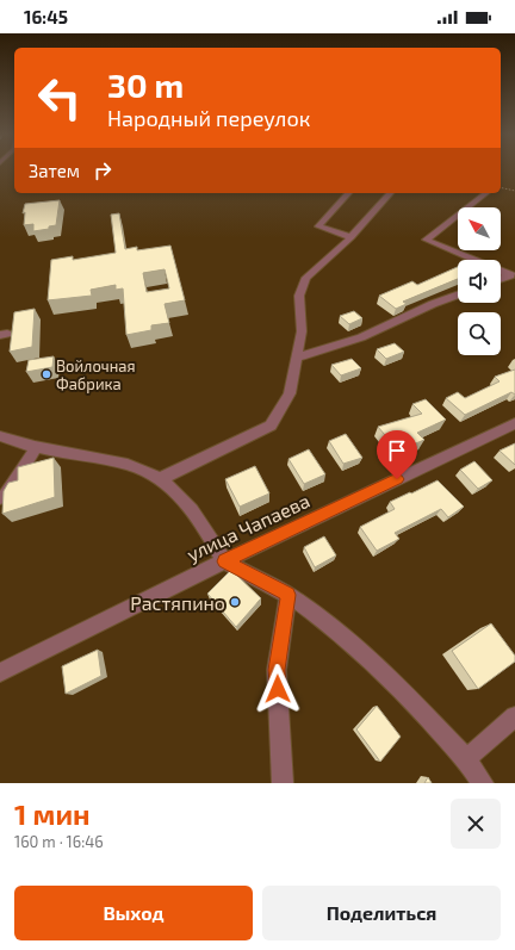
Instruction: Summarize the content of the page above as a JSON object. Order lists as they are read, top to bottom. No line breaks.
{"streets":{"street":["улица Чапаева"]},"places":["Войлочная Фабрика","Растяпино"],"north":"top left","page":{"status":"16:45","turn":["30 m","Народный переулок"],"then":"Затем","heading":["1 мин","160 m · 16:46"],"buttons":["Выход","Поделиться"]}}
